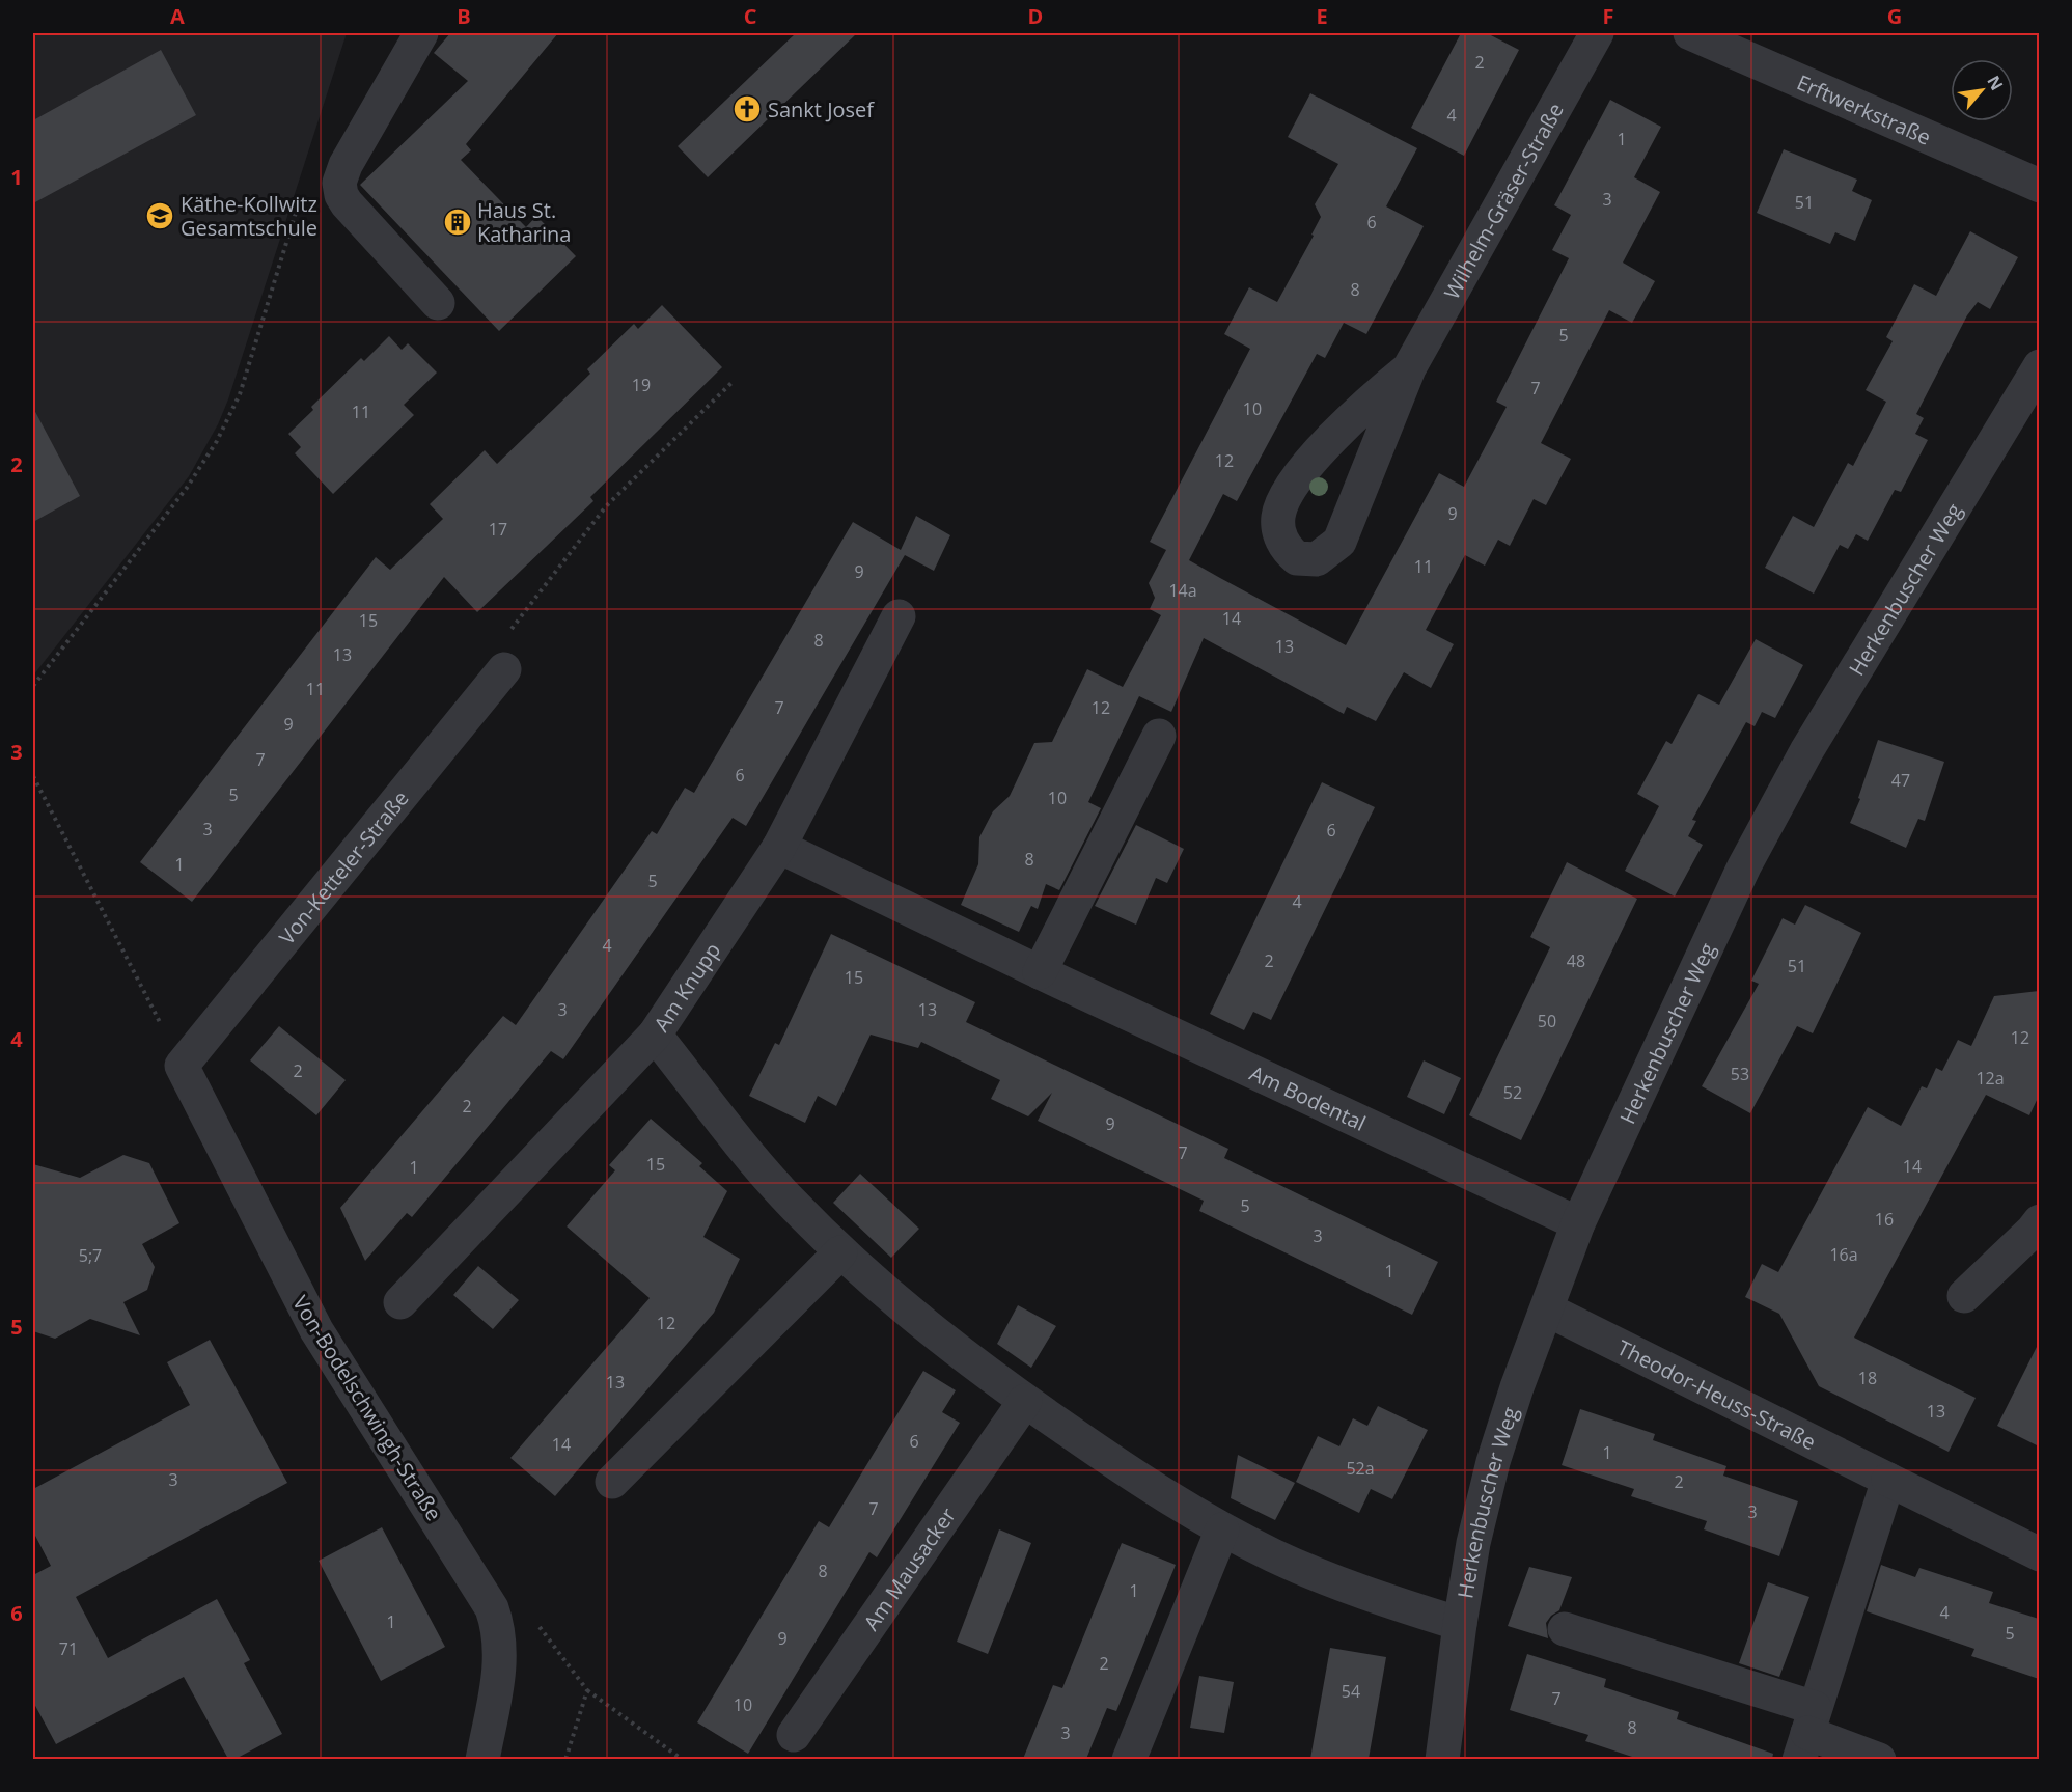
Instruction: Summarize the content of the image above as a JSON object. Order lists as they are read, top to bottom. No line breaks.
{"streets":{"street":["Erftwerkstraße","Wilhelm-Gräser-Straße","Herkenbuscher Weg","Von-Ketteler-Straße","Am Knupp","Am Bodental","Theodor-Heuss-Straße","Von-Bodelschwingh-Straße","Am Mausacker"]},"crossings":[["Herkenbuscher Weg","Am Bodental"],["Herkenbuscher Weg","Theodor-Heuss-Straße"],["Von-Ketteler-Straße","Von-Bodelschwingh-Straße"],["Am Knupp","Am Bodental"]],"places":{"church":["Sankt Josef"],"school or university":["Käthe-Kollwitz Gesamtschule"],"building":["Haus St. Katharina"]},"house_numbers":["2","4","1","3","51","6","8","5","19","7","10","11","12","9","17","11","9","14a","14","15","8","13","13","11","7","12","9","7","6","47","5","10","3","6","8","1","5","4","4","2","48","51","15","3","13","50","12","2","53","12a","52","2","9","7","15","14","1","5","16","3","16a","5;7","1","12","18","13","13","6","14","1","52a","3","2","7","3","8","1","4","1","5","9","71","2","54","7","10","8","3"],"north":"top right","grid":{"columns":["A","B","C","D","E","F","G"],"rows":["1","2","3","4","5","6"]}}
